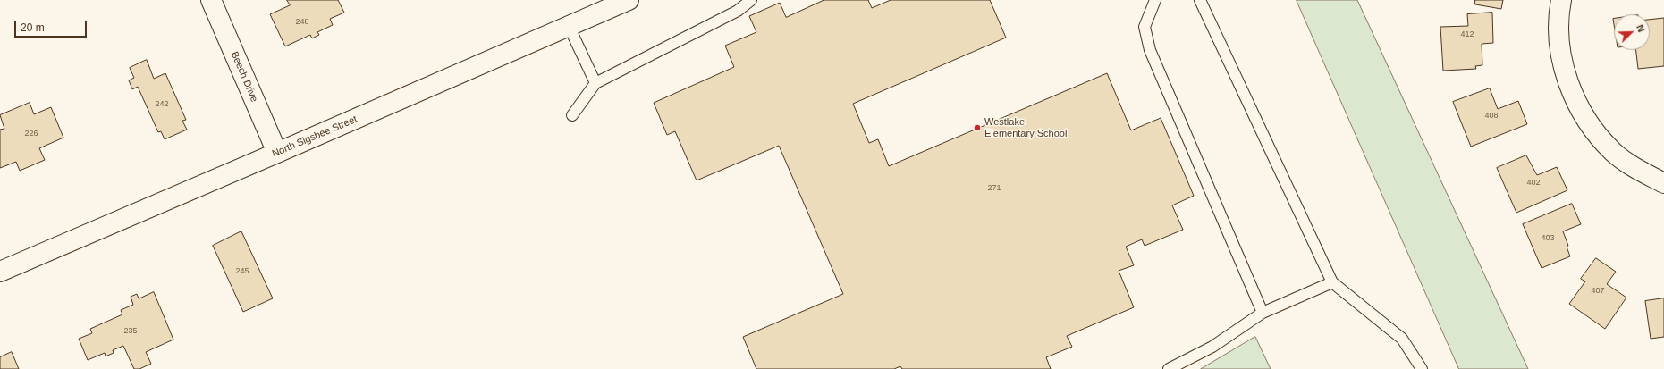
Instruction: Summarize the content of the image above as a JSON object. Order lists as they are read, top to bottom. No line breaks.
{"streets":{"street":["Beech Drive","North Sigsbee Street"]},"crossings":[["Beech Drive","North Sigsbee Street"]],"places":["Westlake Elementary School"],"house_numbers":["248","412","242","408","226","402","271","403","245","407","235"],"scale_bar":"20 m","north":"top right"}
